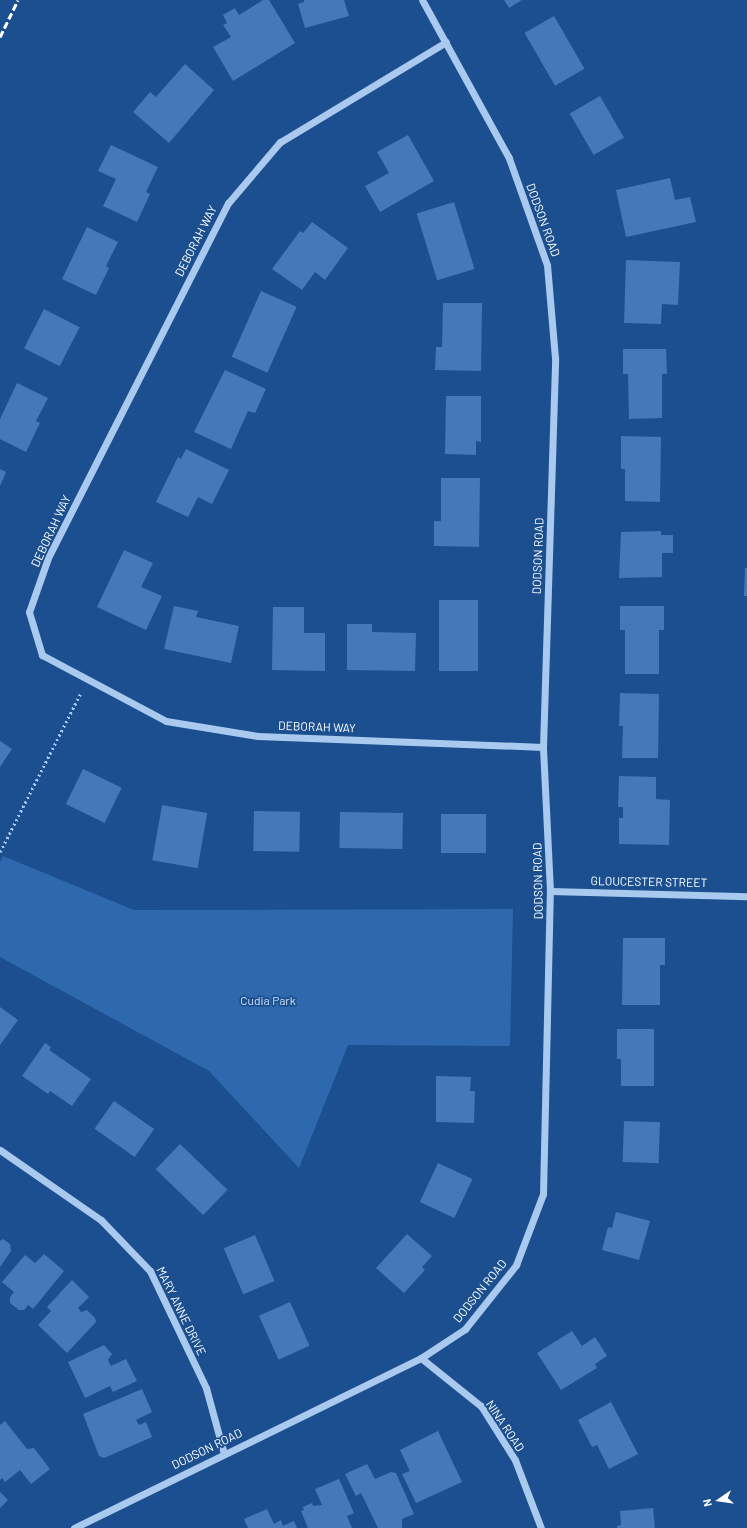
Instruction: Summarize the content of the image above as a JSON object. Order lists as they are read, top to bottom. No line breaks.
{"streets":{"street":["DODSON ROAD","DEBORAH WAY","GLOUCESTER STREET","MARY ANNE DRIVE","NINA ROAD"]},"crossings":[["DODSON ROAD","DEBORAH WAY"],["DODSON ROAD","GLOUCESTER STREET"],["DODSON ROAD","MARY ANNE DRIVE"],["DODSON ROAD","NINA ROAD"]],"parks":["Cudia Park"],"north":"left"}
